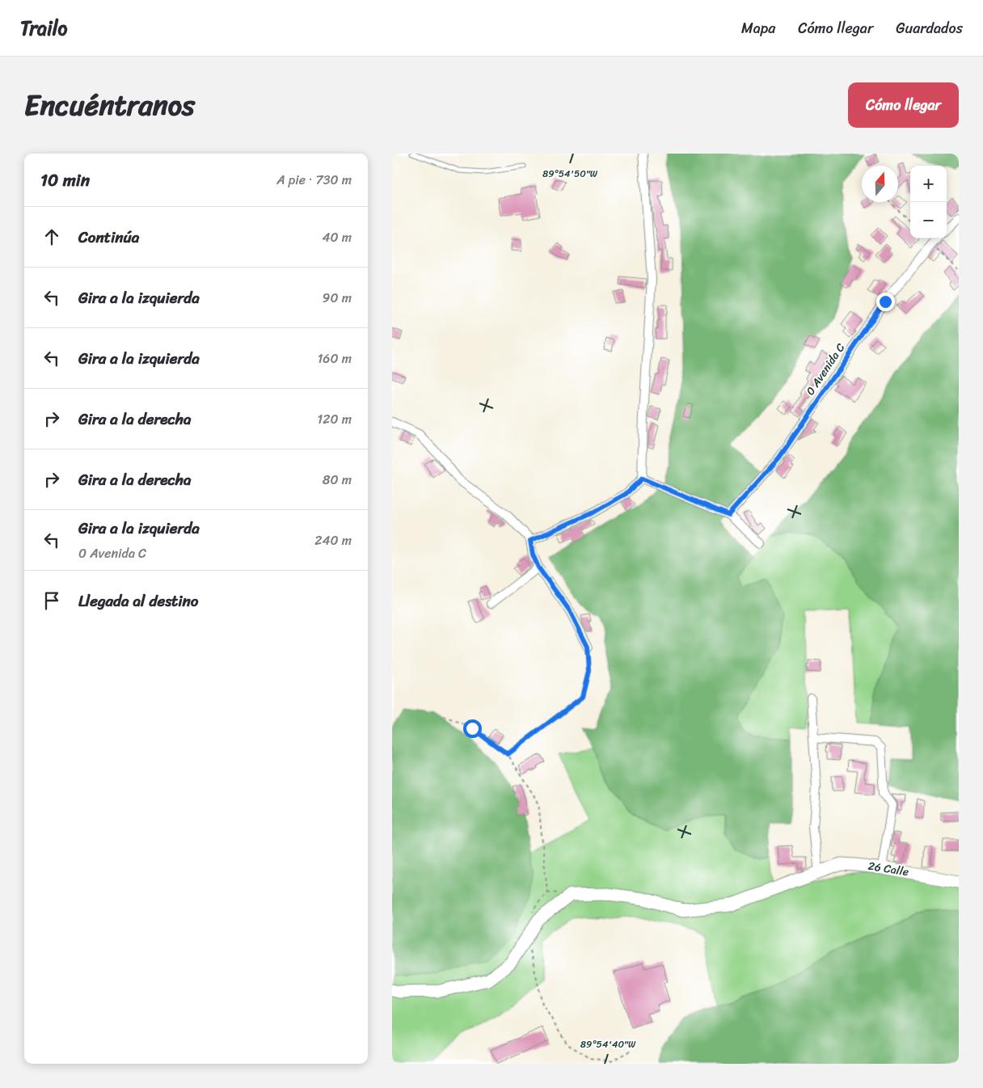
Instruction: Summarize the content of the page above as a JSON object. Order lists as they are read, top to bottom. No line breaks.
{"streets":{"street":["0 Avenida C","26 Calle"]},"north":"top","page":{"header":"Trailo","nav":["Mapa","Cómo llegar","Guardados"],"title":"Encuéntranos","buttons":"Cómo llegar","heading":["10 min","A pie · 730 m"],"map_buttons":["+","−"],"list":[["Continúa","40 m"],["Gira a la izquierda","90 m"],["Gira a la izquierda","160 m"],["Gira a la derecha","120 m"],["Gira a la derecha","80 m"],["Gira a la izquierda","0 Avenida C","240 m"],"Llegada al destino"]},"coordinates":["89°54'50\"W","89°54'40\"W"]}
